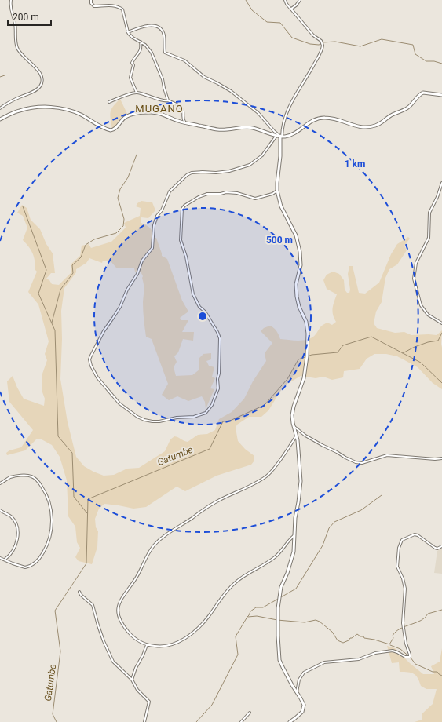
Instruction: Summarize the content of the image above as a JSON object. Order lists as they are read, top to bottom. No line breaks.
{"districts":["MUGANO"],"water":["Gatumbe"],"scale_bar":"200 m","rings":["1 km","500 m"]}
